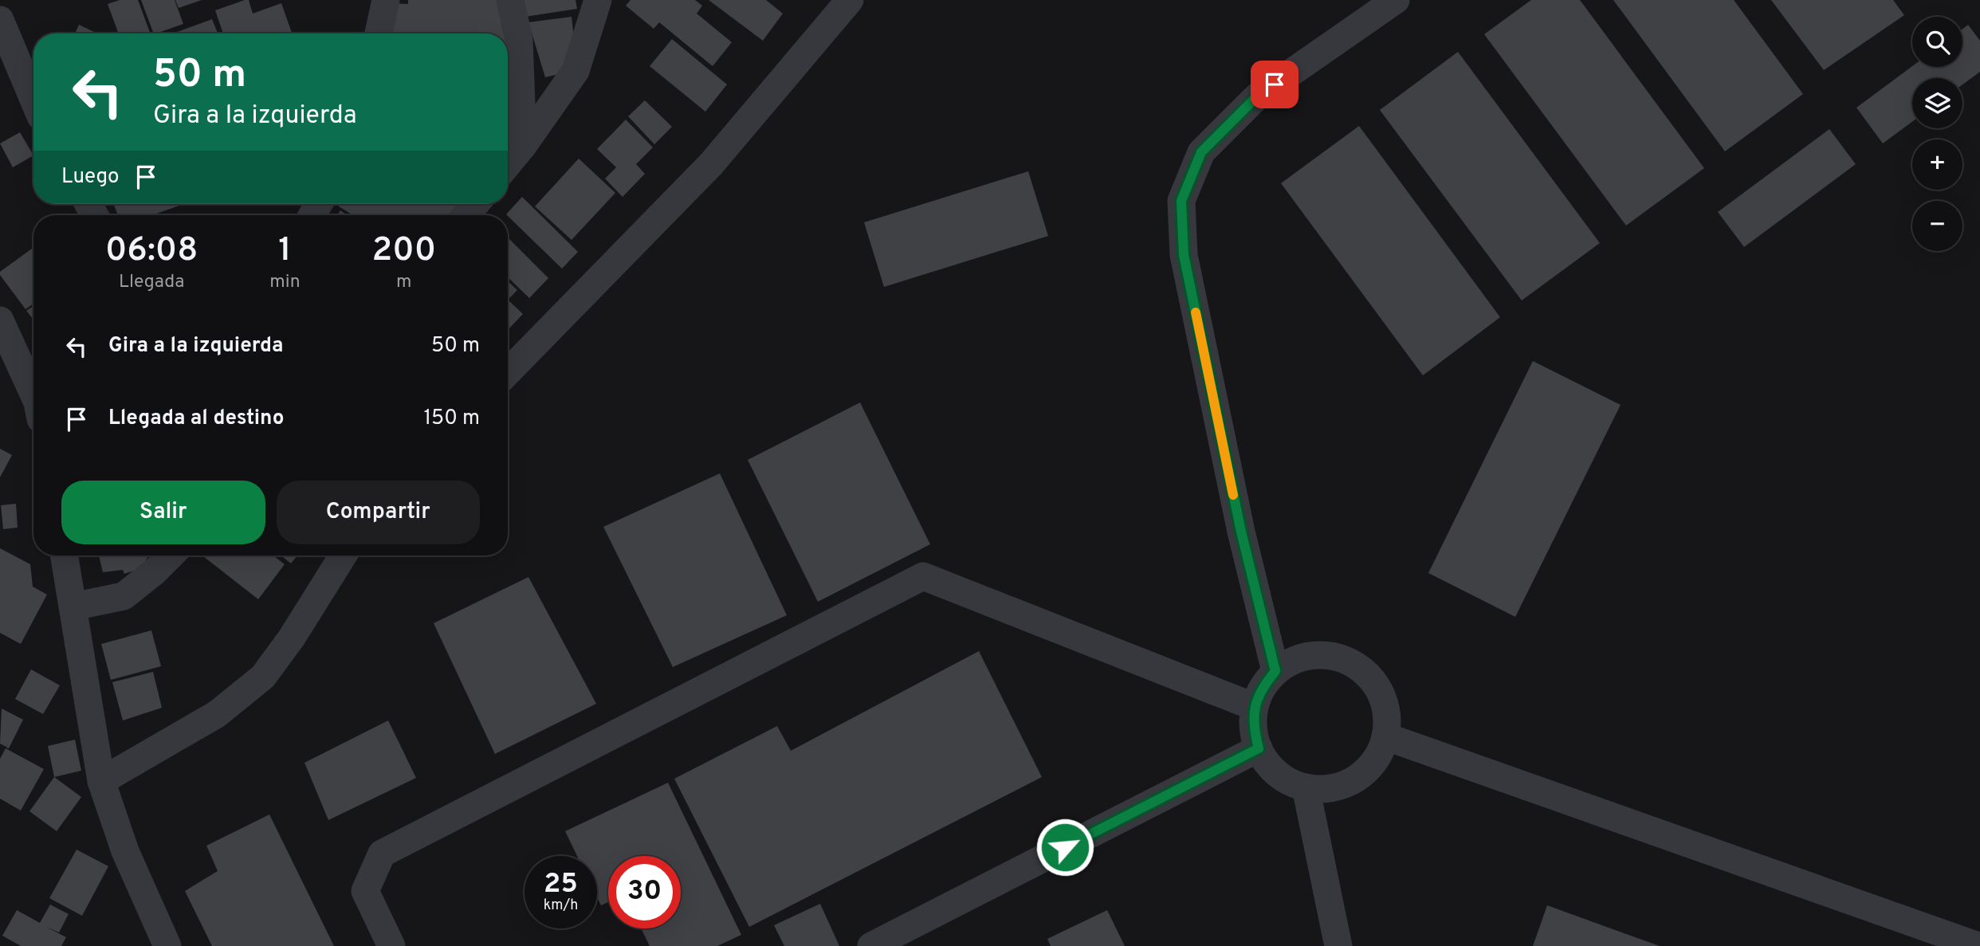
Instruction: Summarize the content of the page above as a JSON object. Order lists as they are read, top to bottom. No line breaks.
{"page":{"map_buttons":["+","−"],"turn":["50 m","Gira a la izquierda"],"then":"Luego","eta":["06:08","Llegada","1","min","200","m"],"list":[{"name":"Gira a la izquierda","value":"50 m"},{"name":"Llegada al destino","value":"150 m"}],"buttons":["Salir","Compartir"],"speed":"25 km/h","limit":"30"}}
